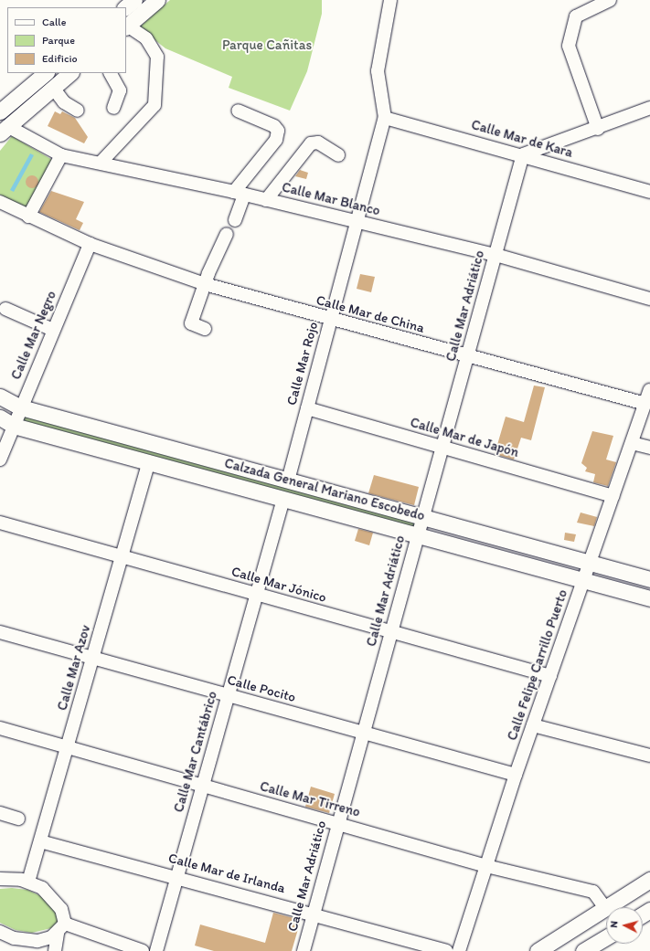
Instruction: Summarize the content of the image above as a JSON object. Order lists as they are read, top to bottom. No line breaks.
{"streets":{"main road":["Calzada General Mariano Escobedo"],"street":["Calle Mar de Kara","Calle Mar Blanco","Calle Mar Adriático","Calle Mar de China","Calle Mar Negro","Calle Mar Rojo","Calle Mar de Japón","Calle Mar Jónico","Calle Felipe Carrillo Puerto","Calle Mar Azov","Calle Pocito","Calle Mar Cantábrico","Calle Mar Tirreno","Calle Mar de Irlanda"]},"crossings":[["Calle Mar de Kara","Calle Mar Adriático"],["Calle Mar de Kara","Calle Mar Rojo"],["Calle Mar Blanco","Calle Mar Adriático"],["Calle Mar Blanco","Calle Mar Rojo"],["Calle Mar Adriático","Calle Mar de China"],["Calle Mar Adriático","Calle Mar de Japón"],["Calle Mar Adriático","Calzada General Mariano Escobedo"],["Calle Mar Adriático","Calle Mar Jónico"],["Calle Mar Adriático","Calle Pocito"],["Calle Mar Adriático","Calle Mar Tirreno"],["Calle Mar Adriático","Calle Mar de Irlanda"],["Calle Mar de China","Calle Mar Negro"],["Calle Mar de China","Calle Mar Rojo"],["Calle Mar de China","Calle Felipe Carrillo Puerto"],["Calle Mar Negro","Calzada General Mariano Escobedo"],["Calle Mar Rojo","Calle Mar de Japón"],["Calle Mar Rojo","Calzada General Mariano Escobedo"],["Calle Mar de Japón","Calle Felipe Carrillo Puerto"],["Calzada General Mariano Escobedo","Calle Felipe Carrillo Puerto"],["Calzada General Mariano Escobedo","Calle Mar Azov"],["Calzada General Mariano Escobedo","Calle Mar Cantábrico"],["Calle Mar Jónico","Calle Felipe Carrillo Puerto"],["Calle Mar Jónico","Calle Mar Azov"],["Calle Mar Jónico","Calle Mar Cantábrico"],["Calle Felipe Carrillo Puerto","Calle Pocito"],["Calle Felipe Carrillo Puerto","Calle Mar Tirreno"],["Calle Mar Azov","Calle Pocito"],["Calle Mar Azov","Calle Mar Tirreno"],["Calle Mar Azov","Calle Mar de Irlanda"],["Calle Pocito","Calle Mar Cantábrico"],["Calle Mar Cantábrico","Calle Mar Tirreno"],["Calle Mar Cantábrico","Calle Mar de Irlanda"]],"parks":["Parque Cañitas"],"legend":["Calle","Parque","Edificio"],"north":"left"}
